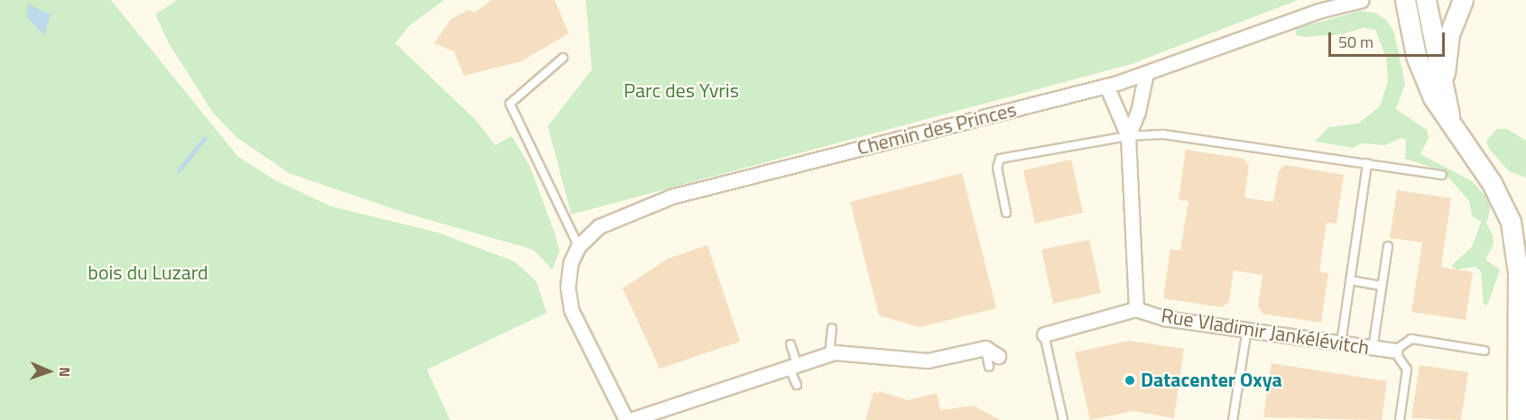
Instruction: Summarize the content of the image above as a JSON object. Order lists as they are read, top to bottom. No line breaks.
{"streets":{"street":["Chemin des Princes","Rue Vladimir Jankélévitch"]},"crossings":[["Chemin des Princes","Rue Vladimir Jankélévitch"]],"parks":["Parc des Yvris","bois du Luzard"],"places":["Datacenter Oxya"],"scale_bar":"50 m","north":"right"}
